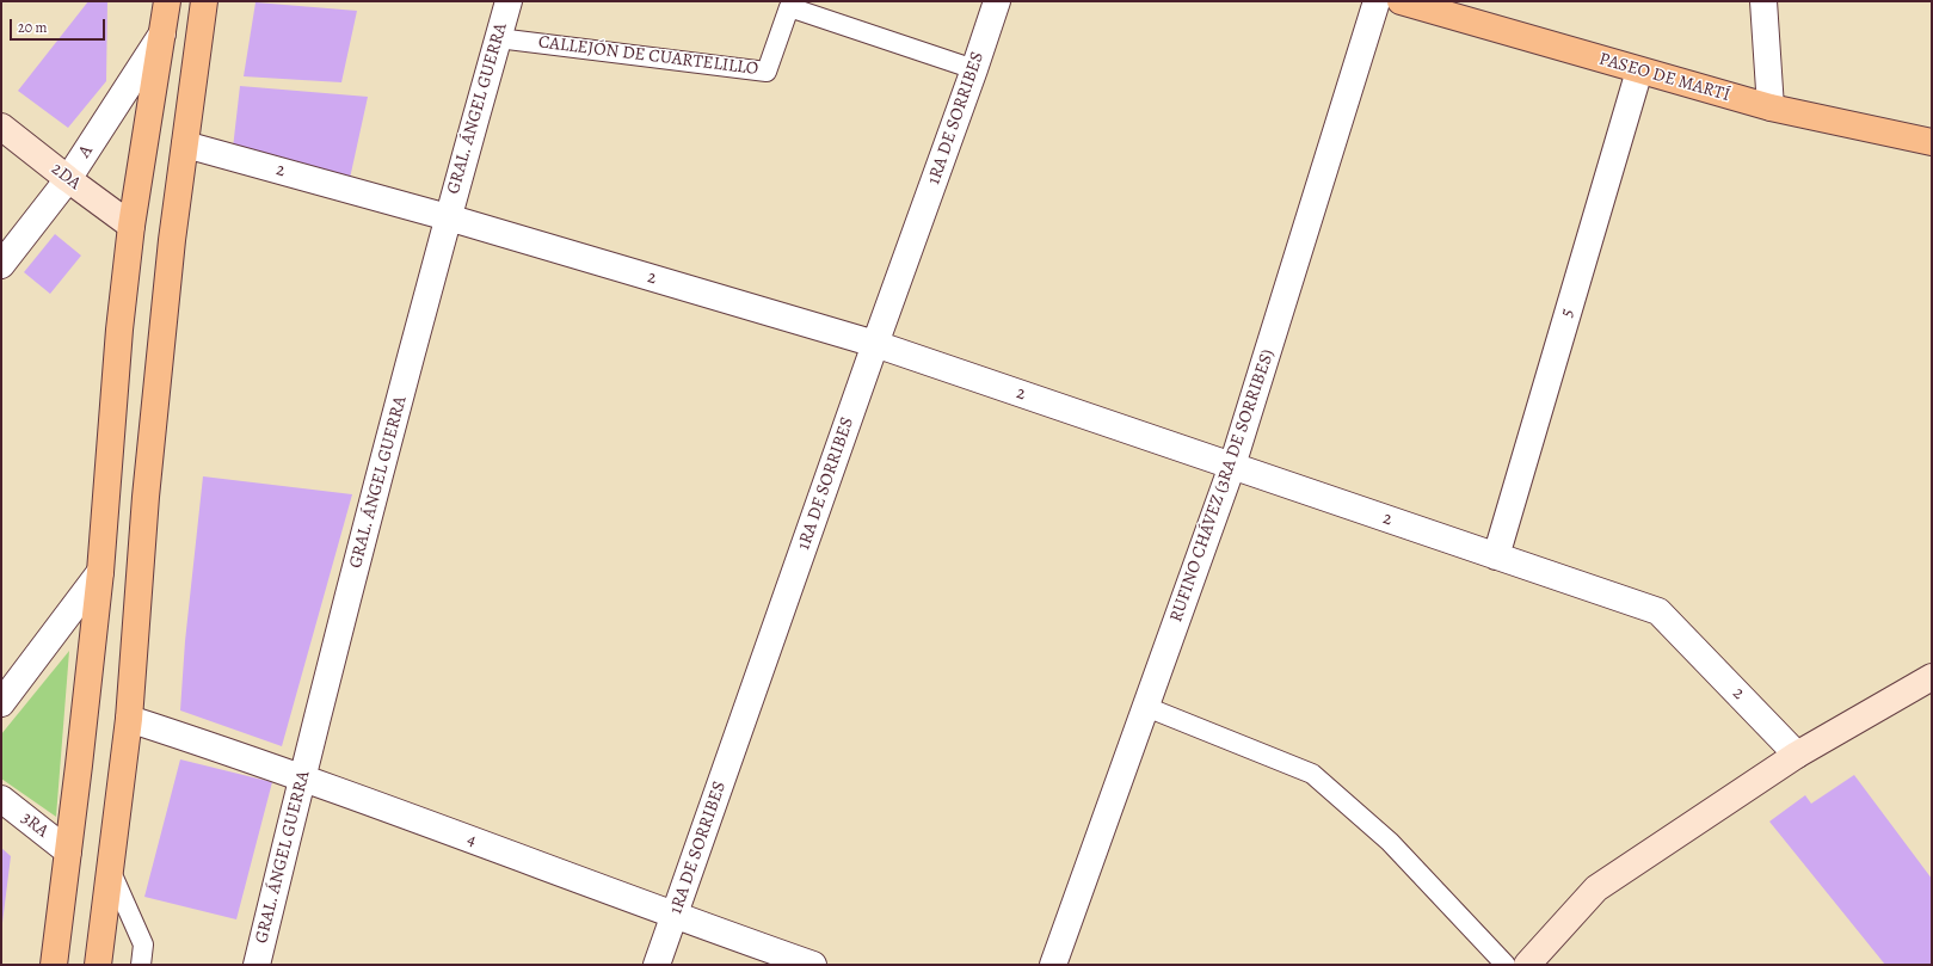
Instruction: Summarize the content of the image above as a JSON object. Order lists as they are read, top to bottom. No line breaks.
{"streets":{"main road":["PASEO DE MARTÍ","2DA"],"street":["GRAL. ÁNGEL GUERRA","1RA DE SORRIBES","A","2","5","RUFINO CHÁVEZ (3RA DE SORRIBES)","3RA","4"],"lane":["CALLEJÓN DE CUARTELILLO"]},"crossings":[["CALLEJÓN DE CUARTELILLO","GRAL. ÁNGEL GUERRA"],["CALLEJÓN DE CUARTELILLO","1RA DE SORRIBES"],["PASEO DE MARTÍ","5"],["GRAL. ÁNGEL GUERRA","2"],["GRAL. ÁNGEL GUERRA","4"],["1RA DE SORRIBES","2"],["1RA DE SORRIBES","4"],["A","2DA"],["2","5"],["2","RUFINO CHÁVEZ (3RA DE SORRIBES)"]],"scale_bar":"20 m"}
